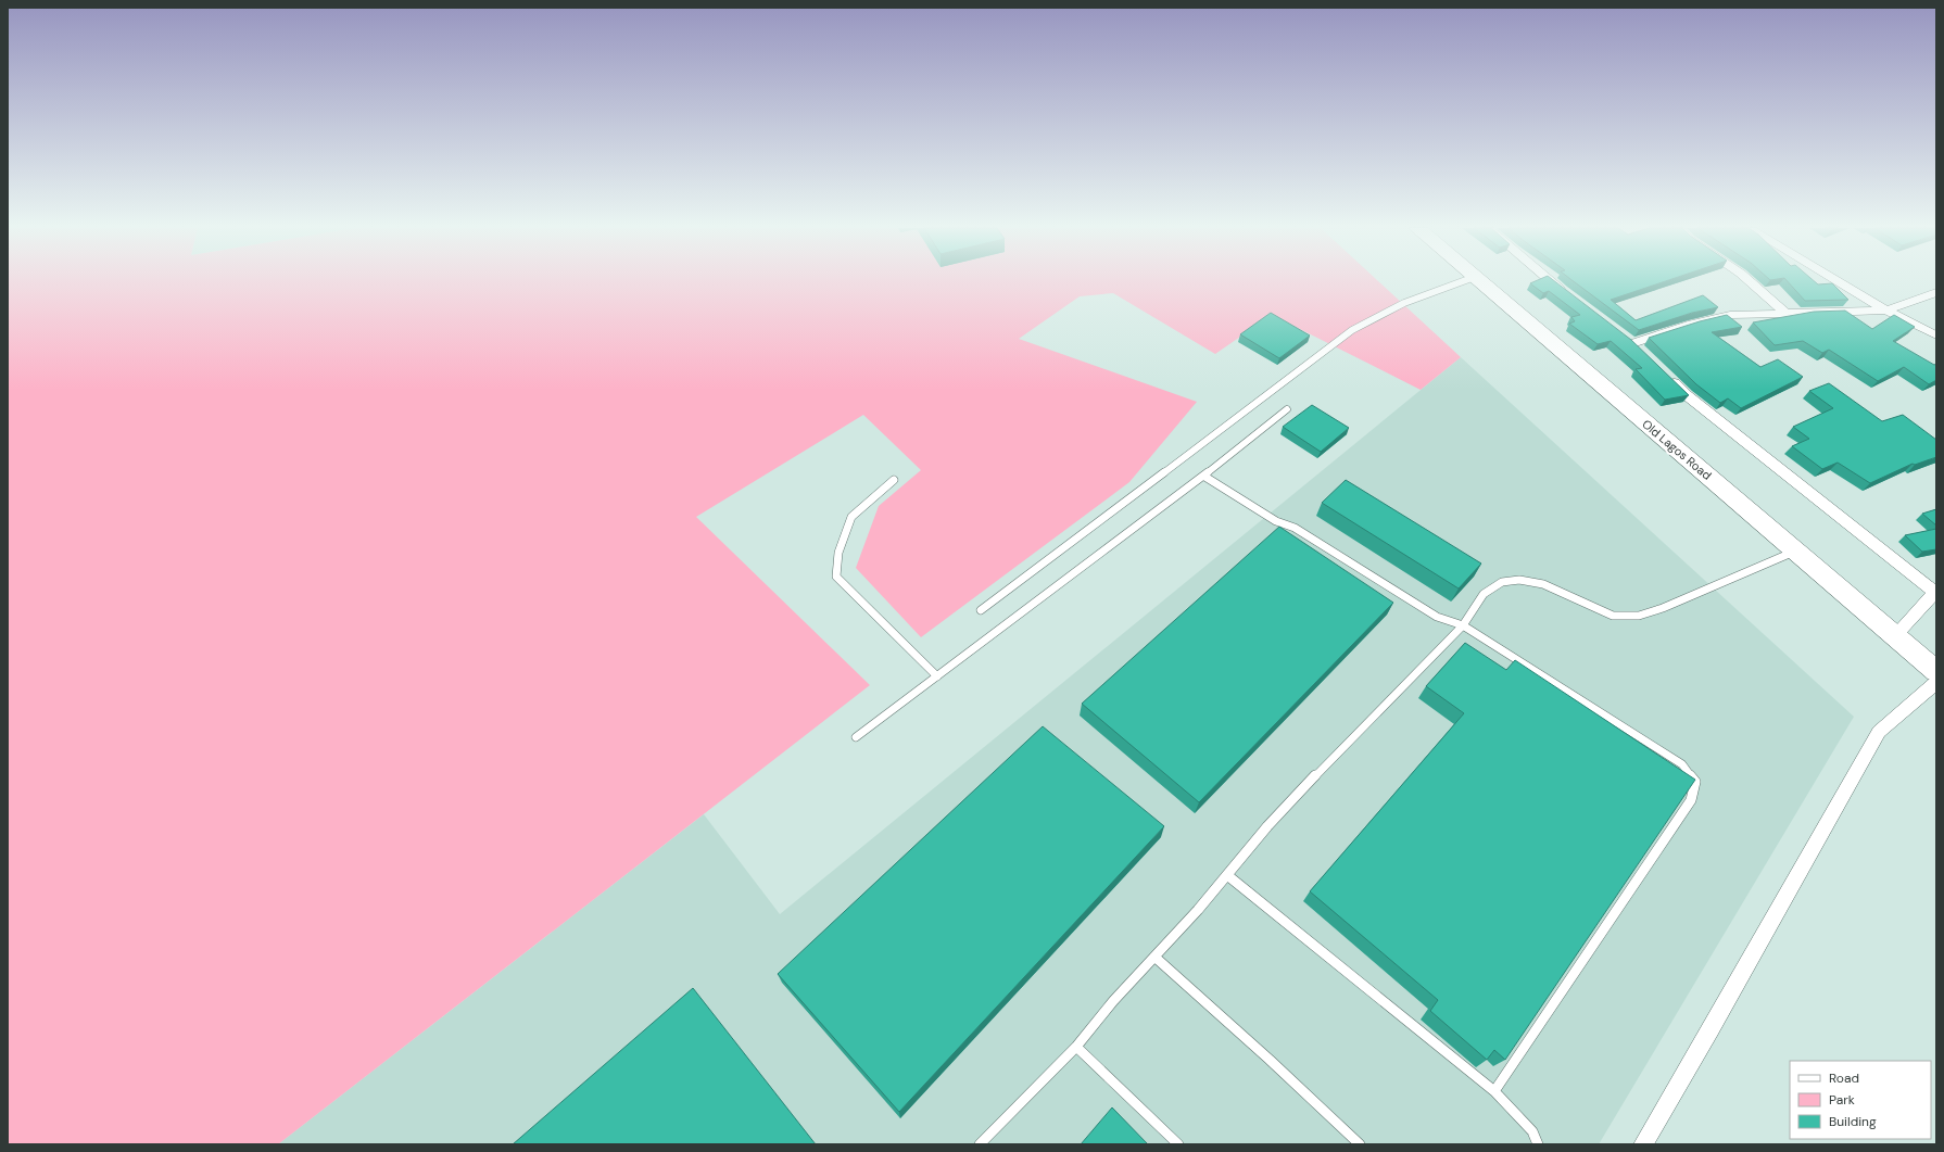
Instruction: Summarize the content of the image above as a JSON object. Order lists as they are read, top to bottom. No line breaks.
{"streets":{"main road":["Old Lagos Road"]},"legend":["Road","Park","Building"]}
